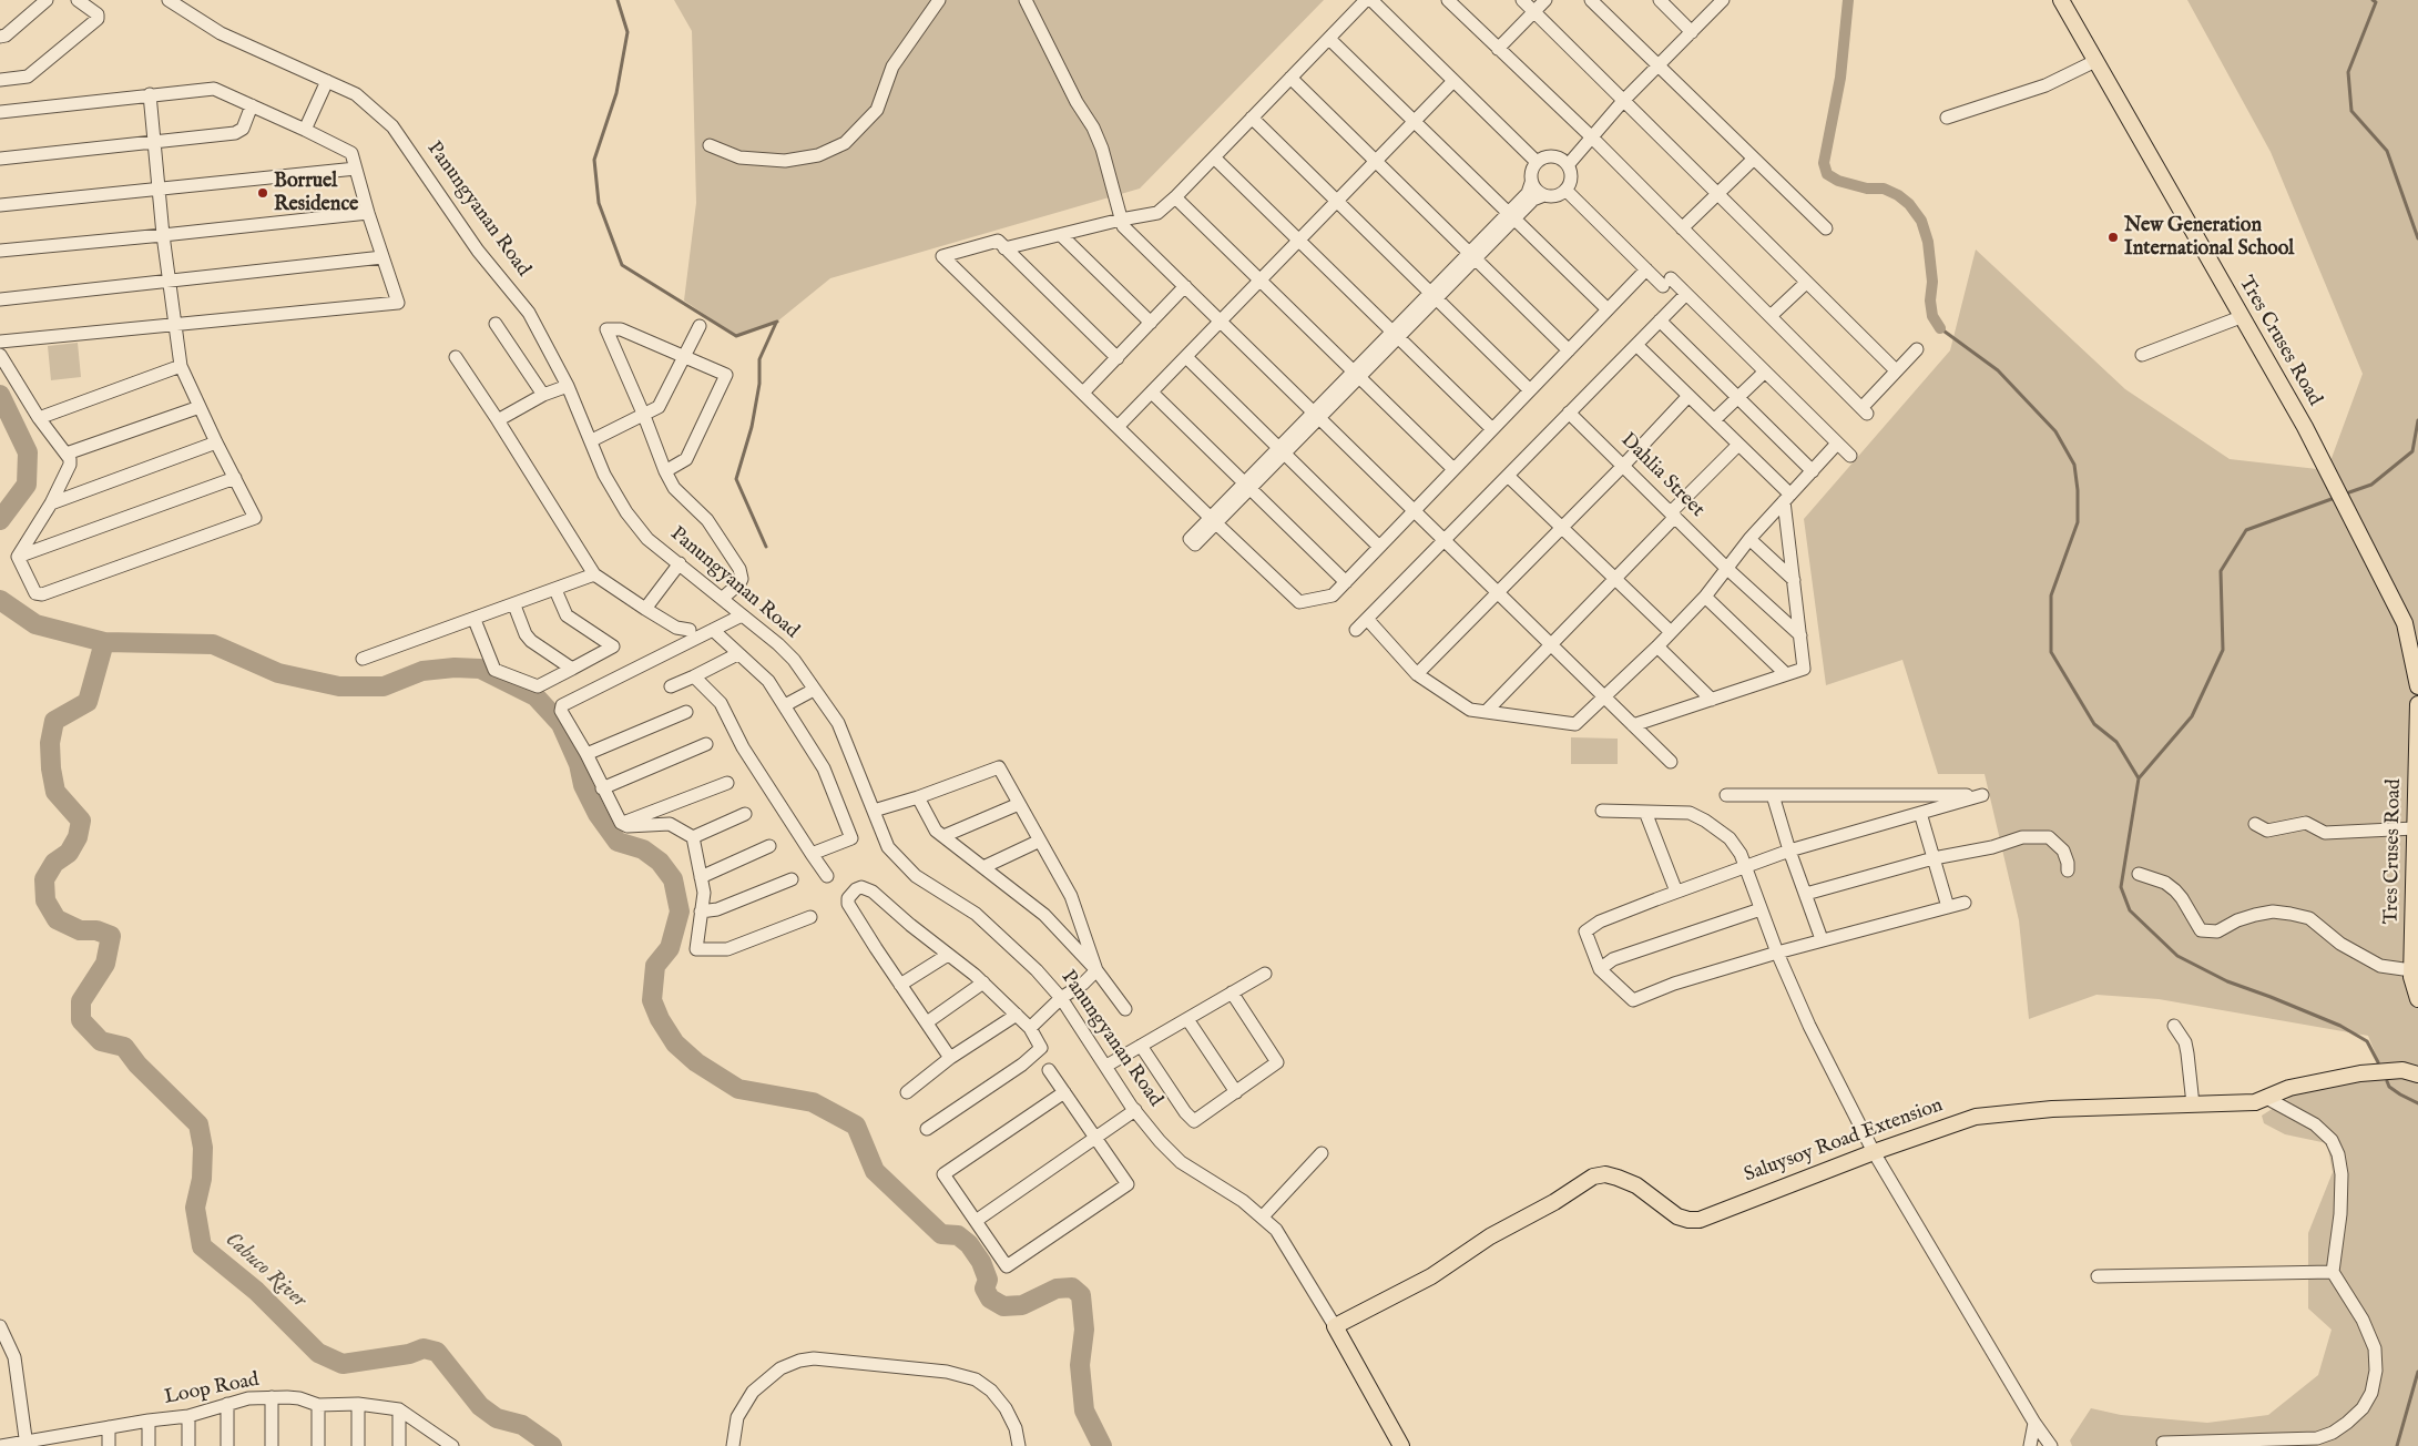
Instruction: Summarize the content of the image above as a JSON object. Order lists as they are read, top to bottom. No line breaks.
{"streets":{"main road":["Panungyanan Road","Tres Cruses Road","Saluysoy Road Extension"],"street":["Dahlia Street","Loop Road"]},"crossings":[["Panungyanan Road","Saluysoy Road Extension"]],"water":["Cabuco River"],"places":["Borruel Residence","New Generation International School"]}
